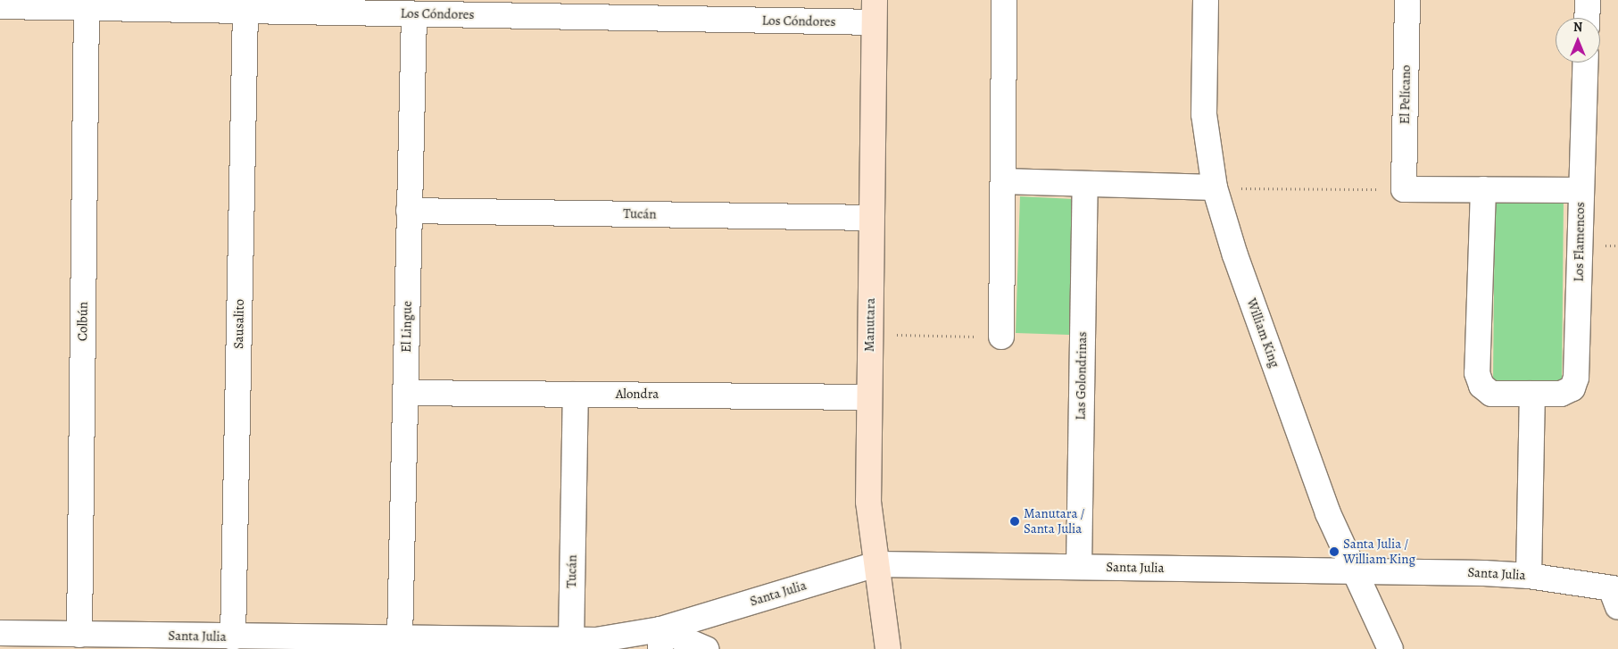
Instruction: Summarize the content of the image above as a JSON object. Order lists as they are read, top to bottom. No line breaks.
{"streets":{"main road":["Manutara"],"street":["Los Cóndores","El Pelícano","Tucán","Los Flamencos","Colbún","Sausalito","El Lingue","William King","Las Golondrinas","Alondra","Santa Julia"]},"crossings":[["Los Cóndores","Colbún"],["Los Cóndores","Sausalito"],["Los Cóndores","Manutara"],["Los Cóndores","El Lingue"],["Tucán","Manutara"],["Tucán","El Lingue"],["Tucán","Alondra"],["Tucán","Santa Julia"],["Colbún","Santa Julia"],["Sausalito","Santa Julia"],["Manutara","Alondra"],["Manutara","Santa Julia"],["El Lingue","Alondra"],["El Lingue","Santa Julia"],["William King","Santa Julia"],["Las Golondrinas","Santa Julia"]],"places":["Manutara / Santa Julia","Santa Julia / William King"],"north":"top"}
